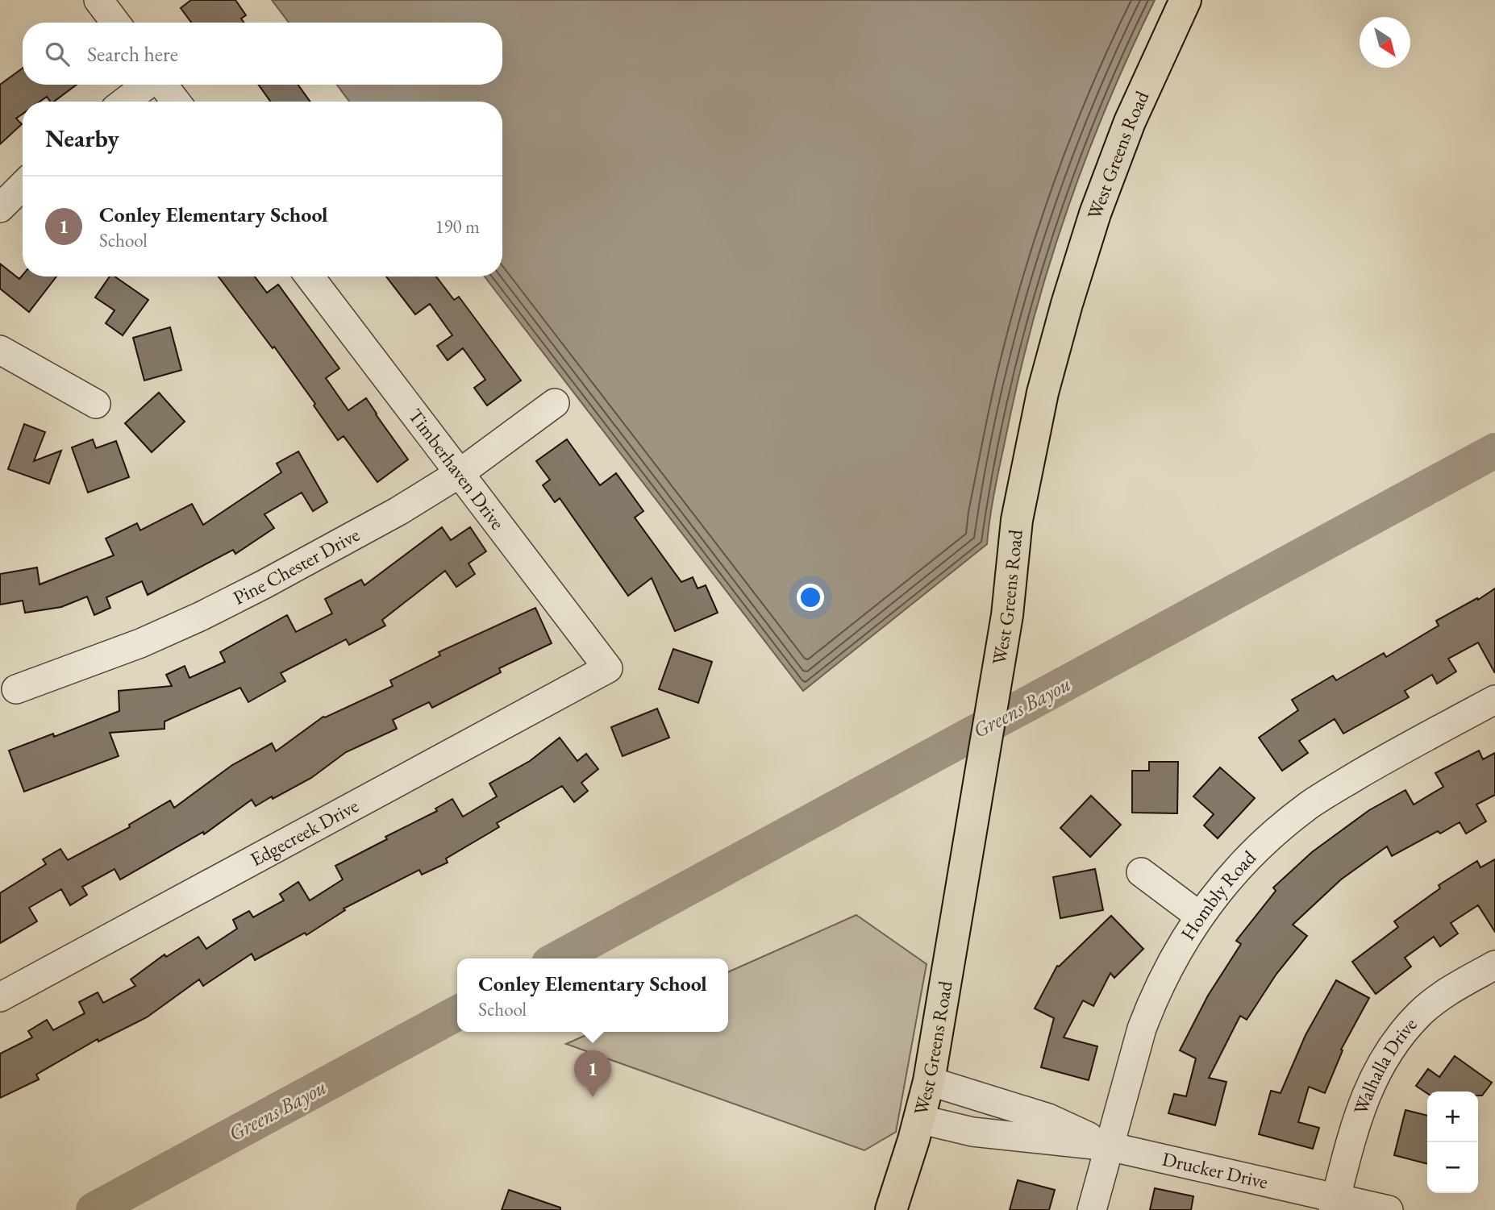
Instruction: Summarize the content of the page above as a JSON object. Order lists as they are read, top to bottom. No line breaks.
{"streets":{"main road":["West Greens Road"],"street":["Timberhaven Drive","Pine Chester Drive","Edgecreek Drive","Hombly Road","Walhalla Drive","Drucker Drive"]},"crossings":[["West Greens Road","Drucker Drive"],["Timberhaven Drive","Pine Chester Drive"],["Timberhaven Drive","Edgecreek Drive"],["Hombly Road","Drucker Drive"],["Walhalla Drive","Drucker Drive"]],"water":["Greens Bayou"],"north":"bottom right","page":{"search":"Search here","heading":"Nearby","list":[{"mark":"1","name":"Conley Elementary School","note":"School","value":"190 m"}],"popup":["Conley Elementary School","School"],"pins":"1","map_buttons":["+","−"]}}
